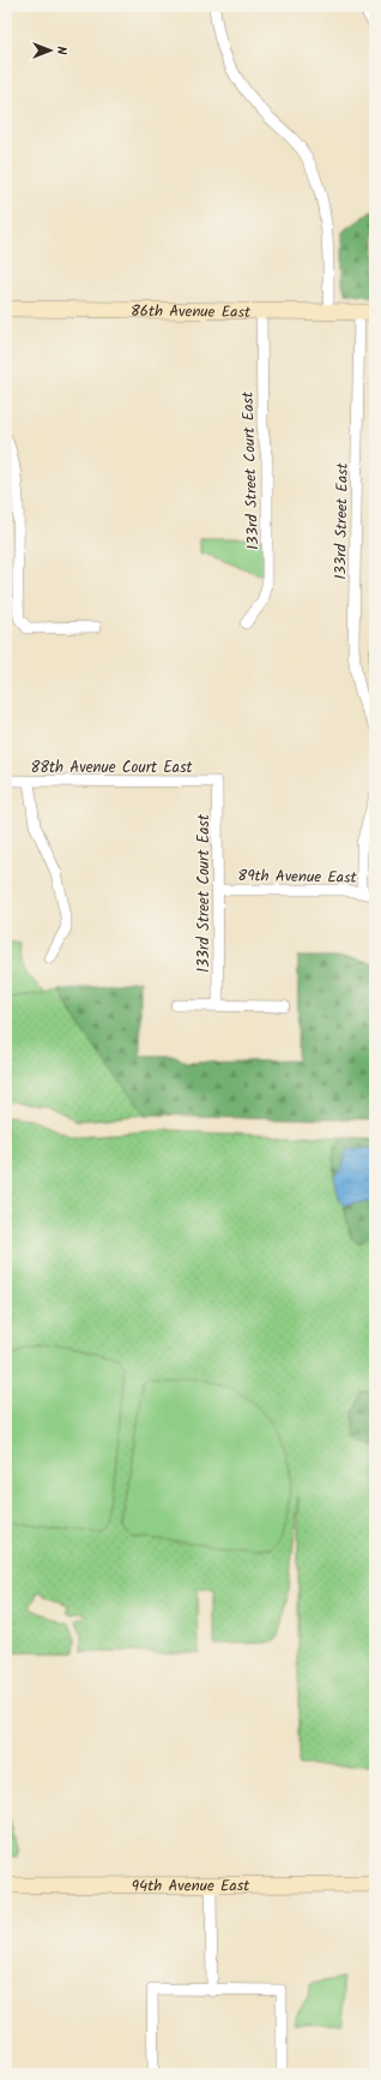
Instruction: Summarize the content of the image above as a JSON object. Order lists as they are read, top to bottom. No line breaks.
{"streets":{"main road":["86th Avenue East","94th Avenue East"],"street":["133rd Street Court East","133rd Street East","88th Avenue Court East","89th Avenue East"]},"crossings":[["86th Avenue East","133rd Street Court East"],["86th Avenue East","133rd Street East"],["133rd Street Court East","88th Avenue Court East"],["133rd Street Court East","89th Avenue East"]],"north":"right"}
